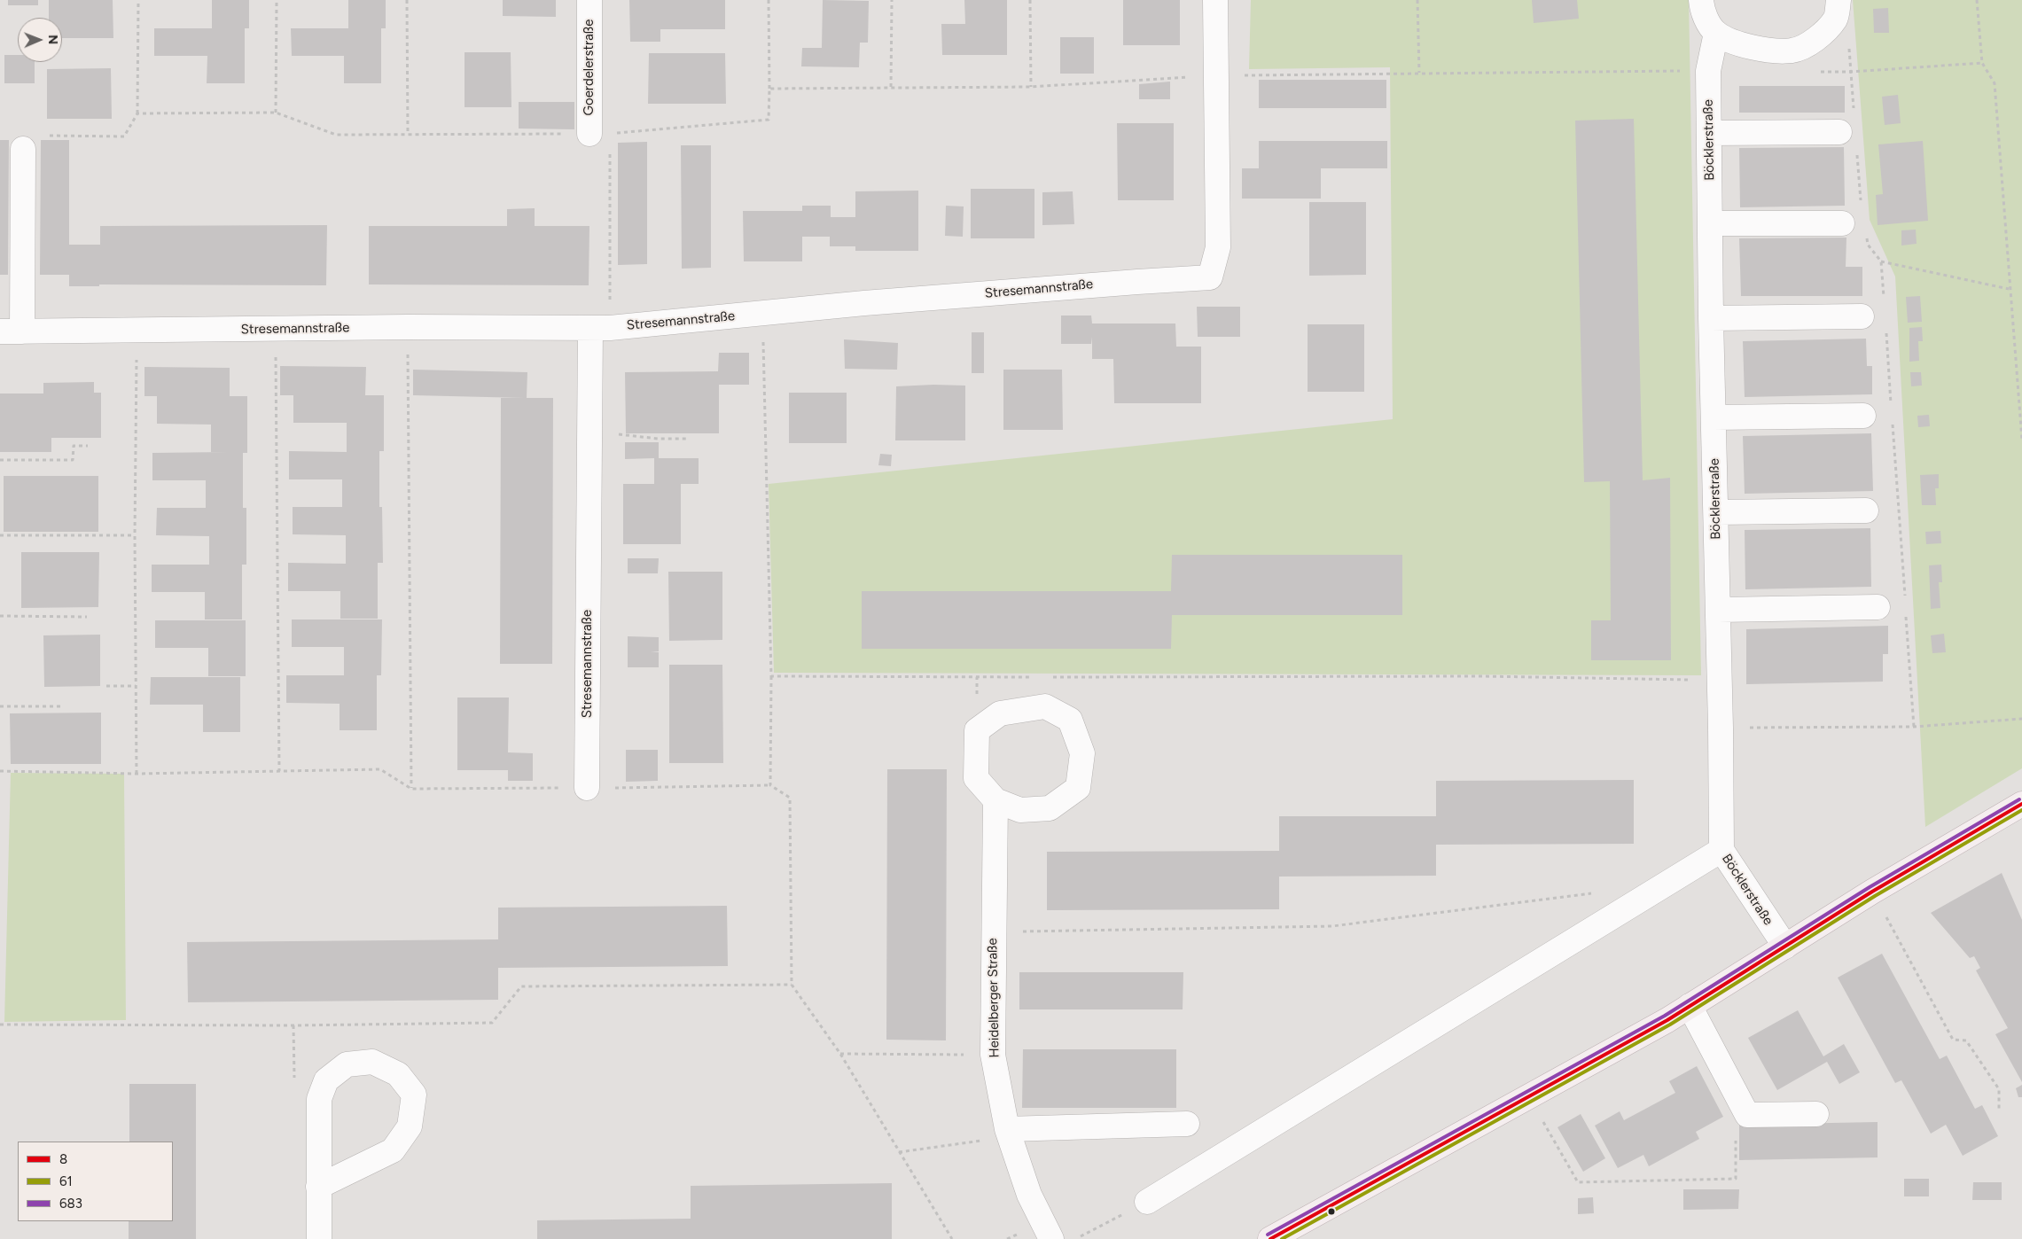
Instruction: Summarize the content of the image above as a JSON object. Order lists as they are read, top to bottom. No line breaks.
{"streets":{"street":["Goerdelerstraße","Böcklerstraße","Stresemannstraße","Heidelberger Straße"]},"lines":["transit line 683","transit line 8","transit line 61"],"legend":["8","61","683"],"north":"right"}
